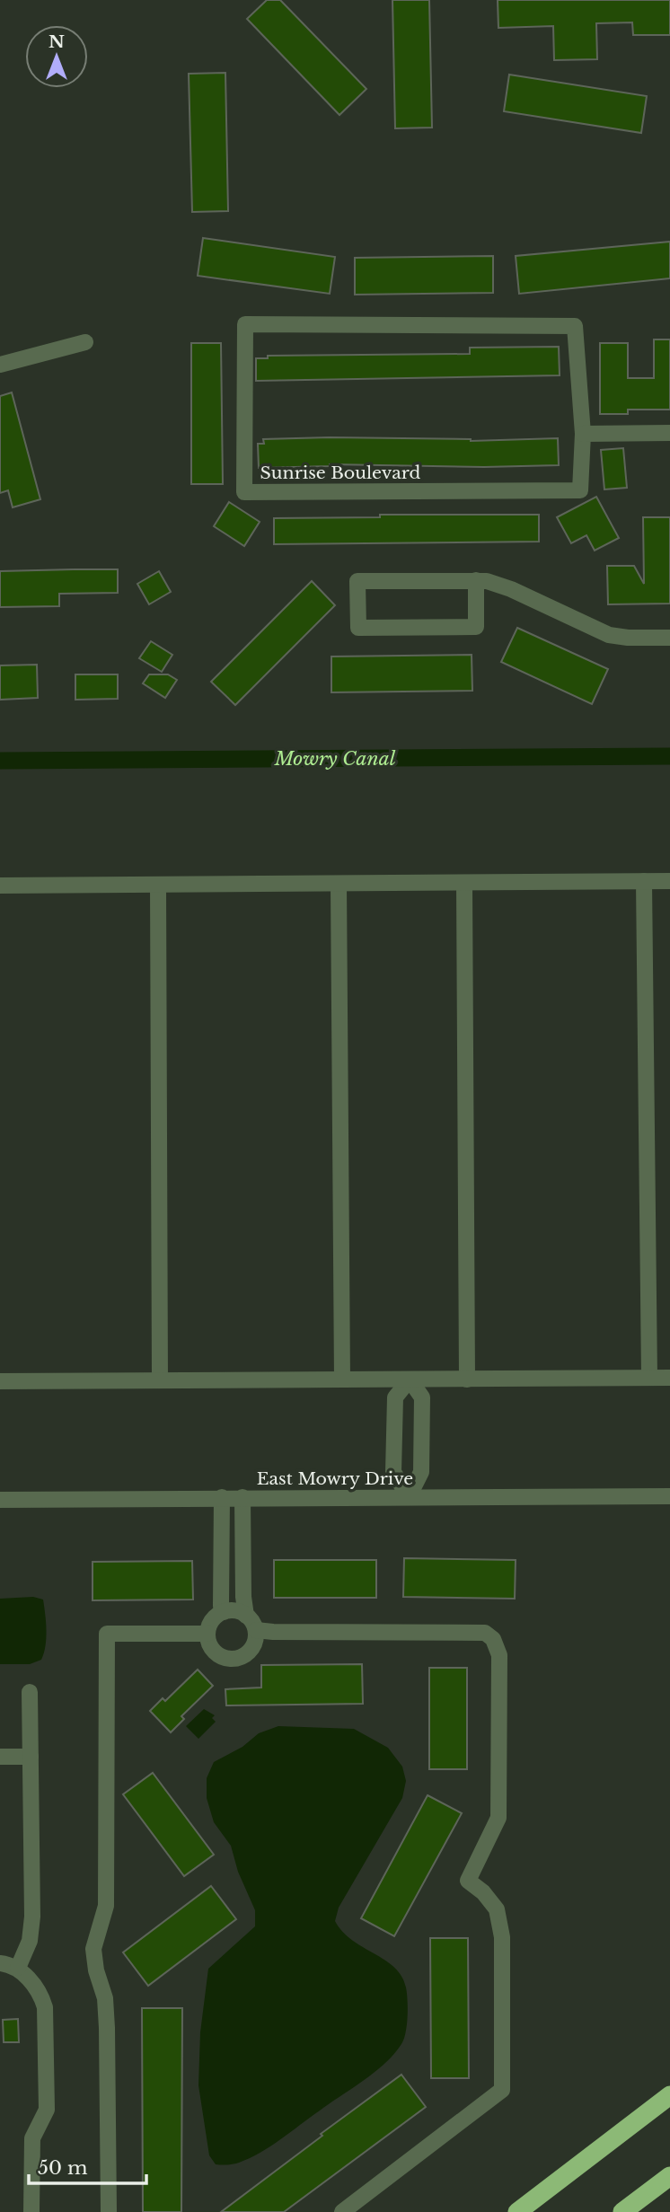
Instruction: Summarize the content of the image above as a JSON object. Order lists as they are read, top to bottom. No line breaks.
{"streets":{"street":["Sunrise Boulevard","East Mowry Drive"]},"water":["Mowry Canal"],"scale_bar":"50 m","north":"top"}
